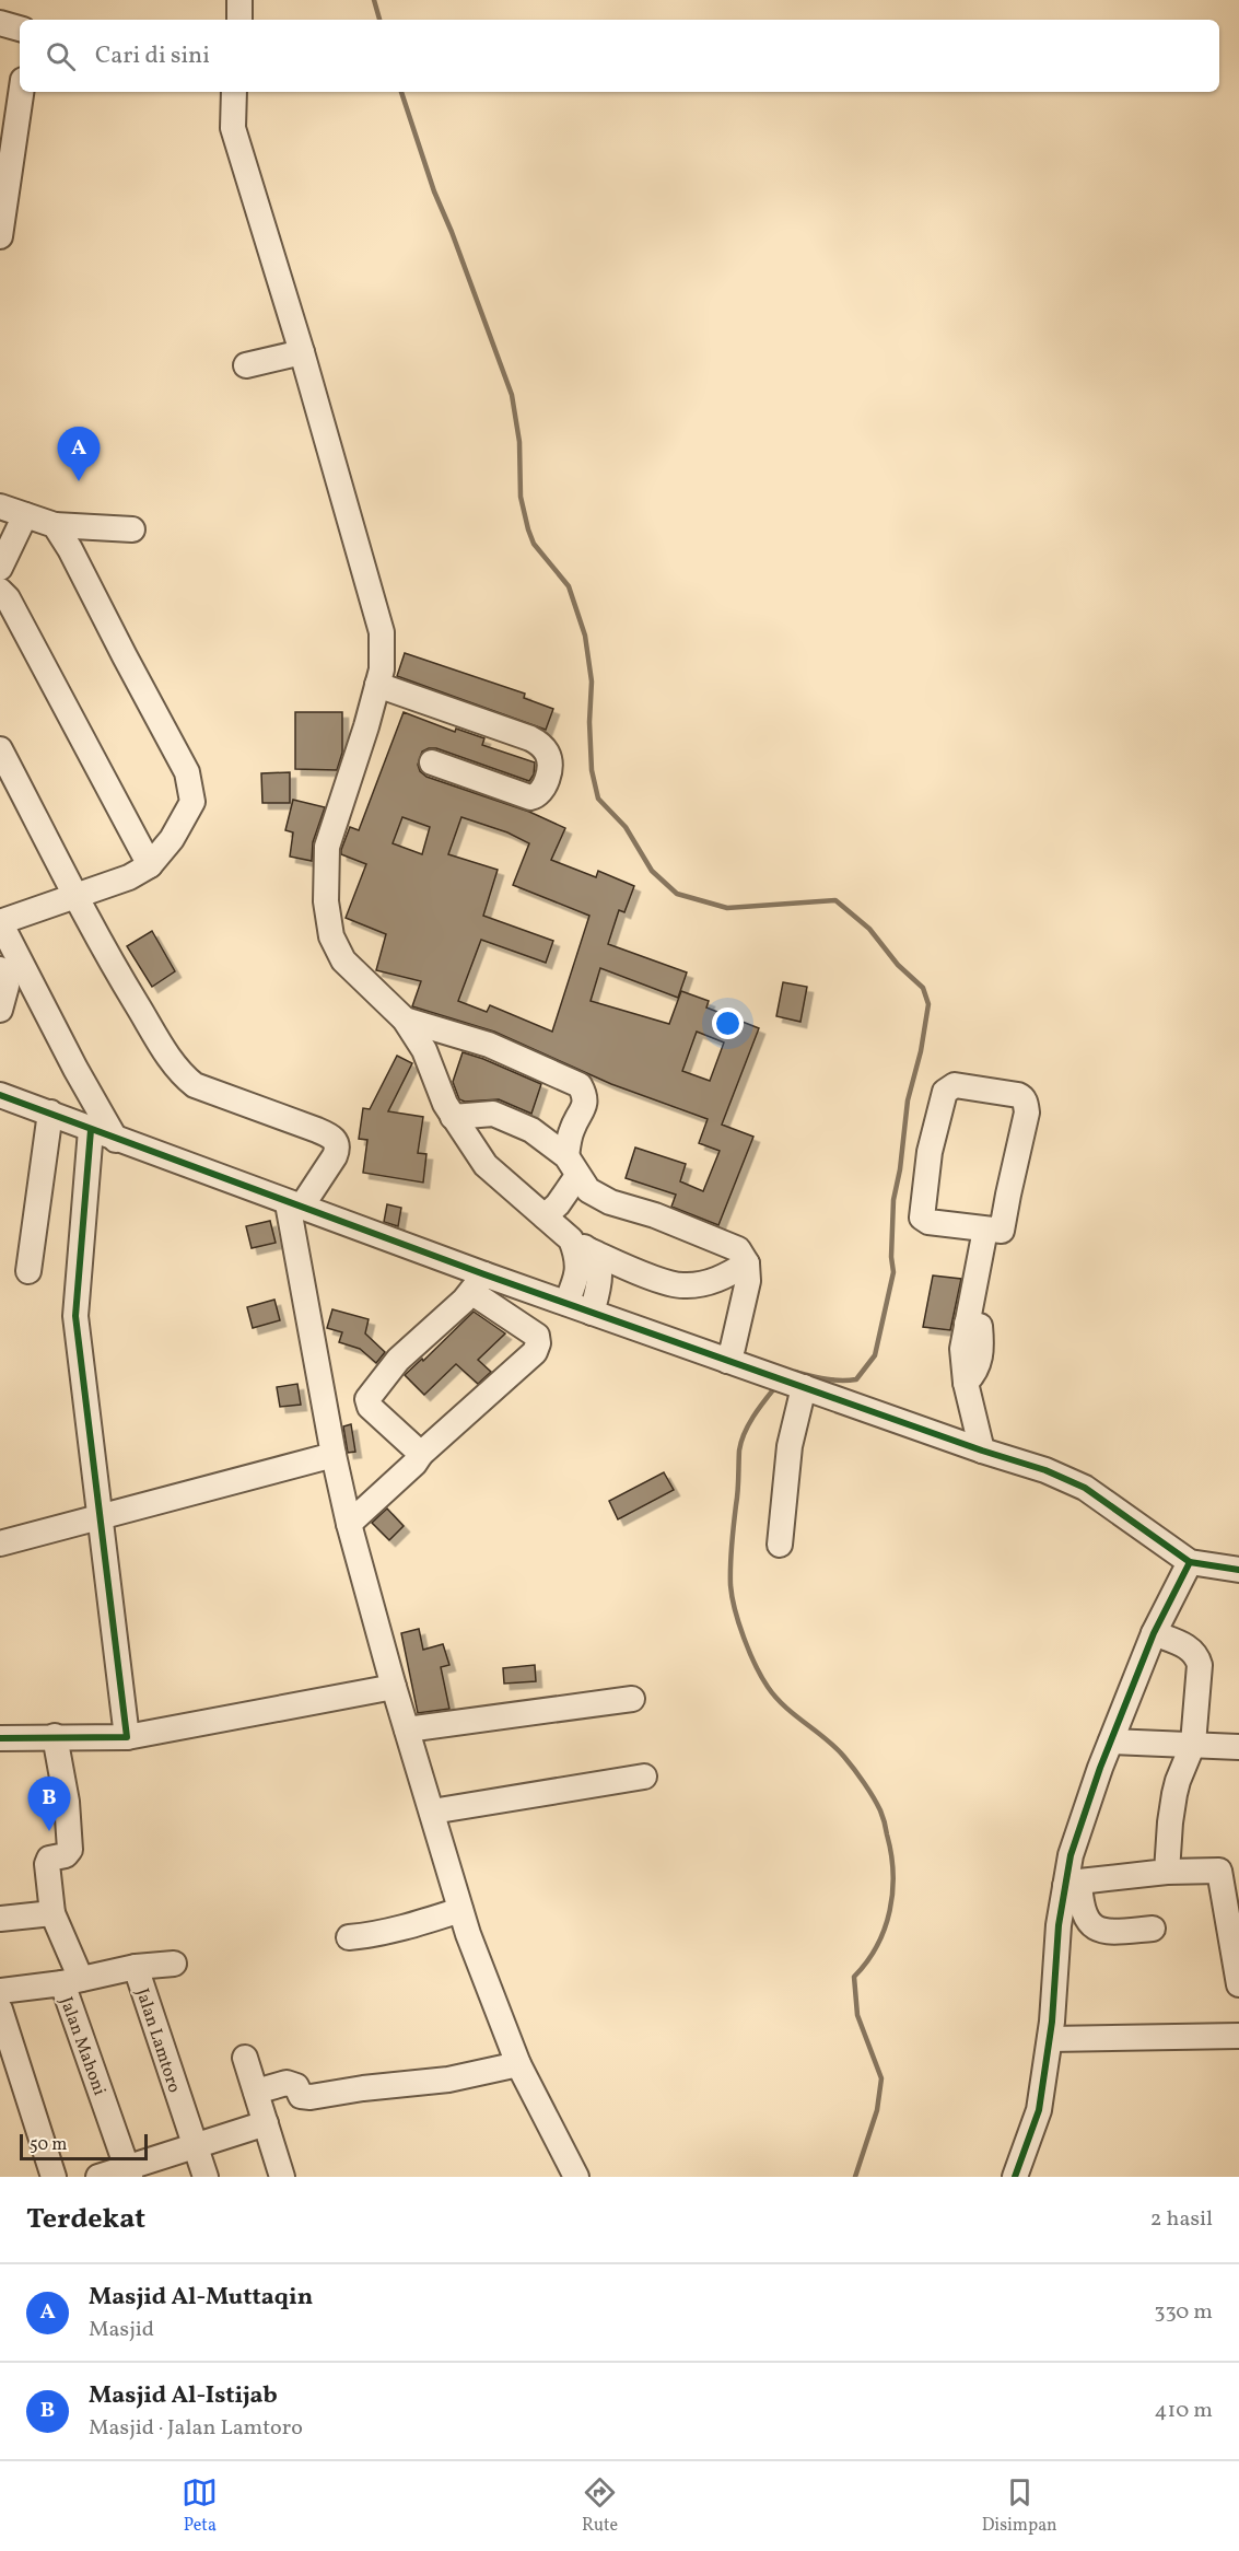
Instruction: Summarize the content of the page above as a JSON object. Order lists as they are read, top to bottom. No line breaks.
{"streets":{"street":["Jalan Lamtoro","Jalan Mahoni"]},"crossings":[["Jalan Lamtoro","Jalan Mahoni"]],"scale_bar":"50 m","page":{"search":"Cari di sini","pins":["A","B"],"scale":"50 m","heading":["Terdekat","2 hasil"],"list":[{"mark":"A","name":"Masjid Al-Muttaqin","note":"Masjid","value":"330 m"},{"mark":"B","name":"Masjid Al-Istijab","note":"Masjid · Jalan Lamtoro","value":"410 m"}],"nav":["Peta","Rute","Disimpan"]}}
